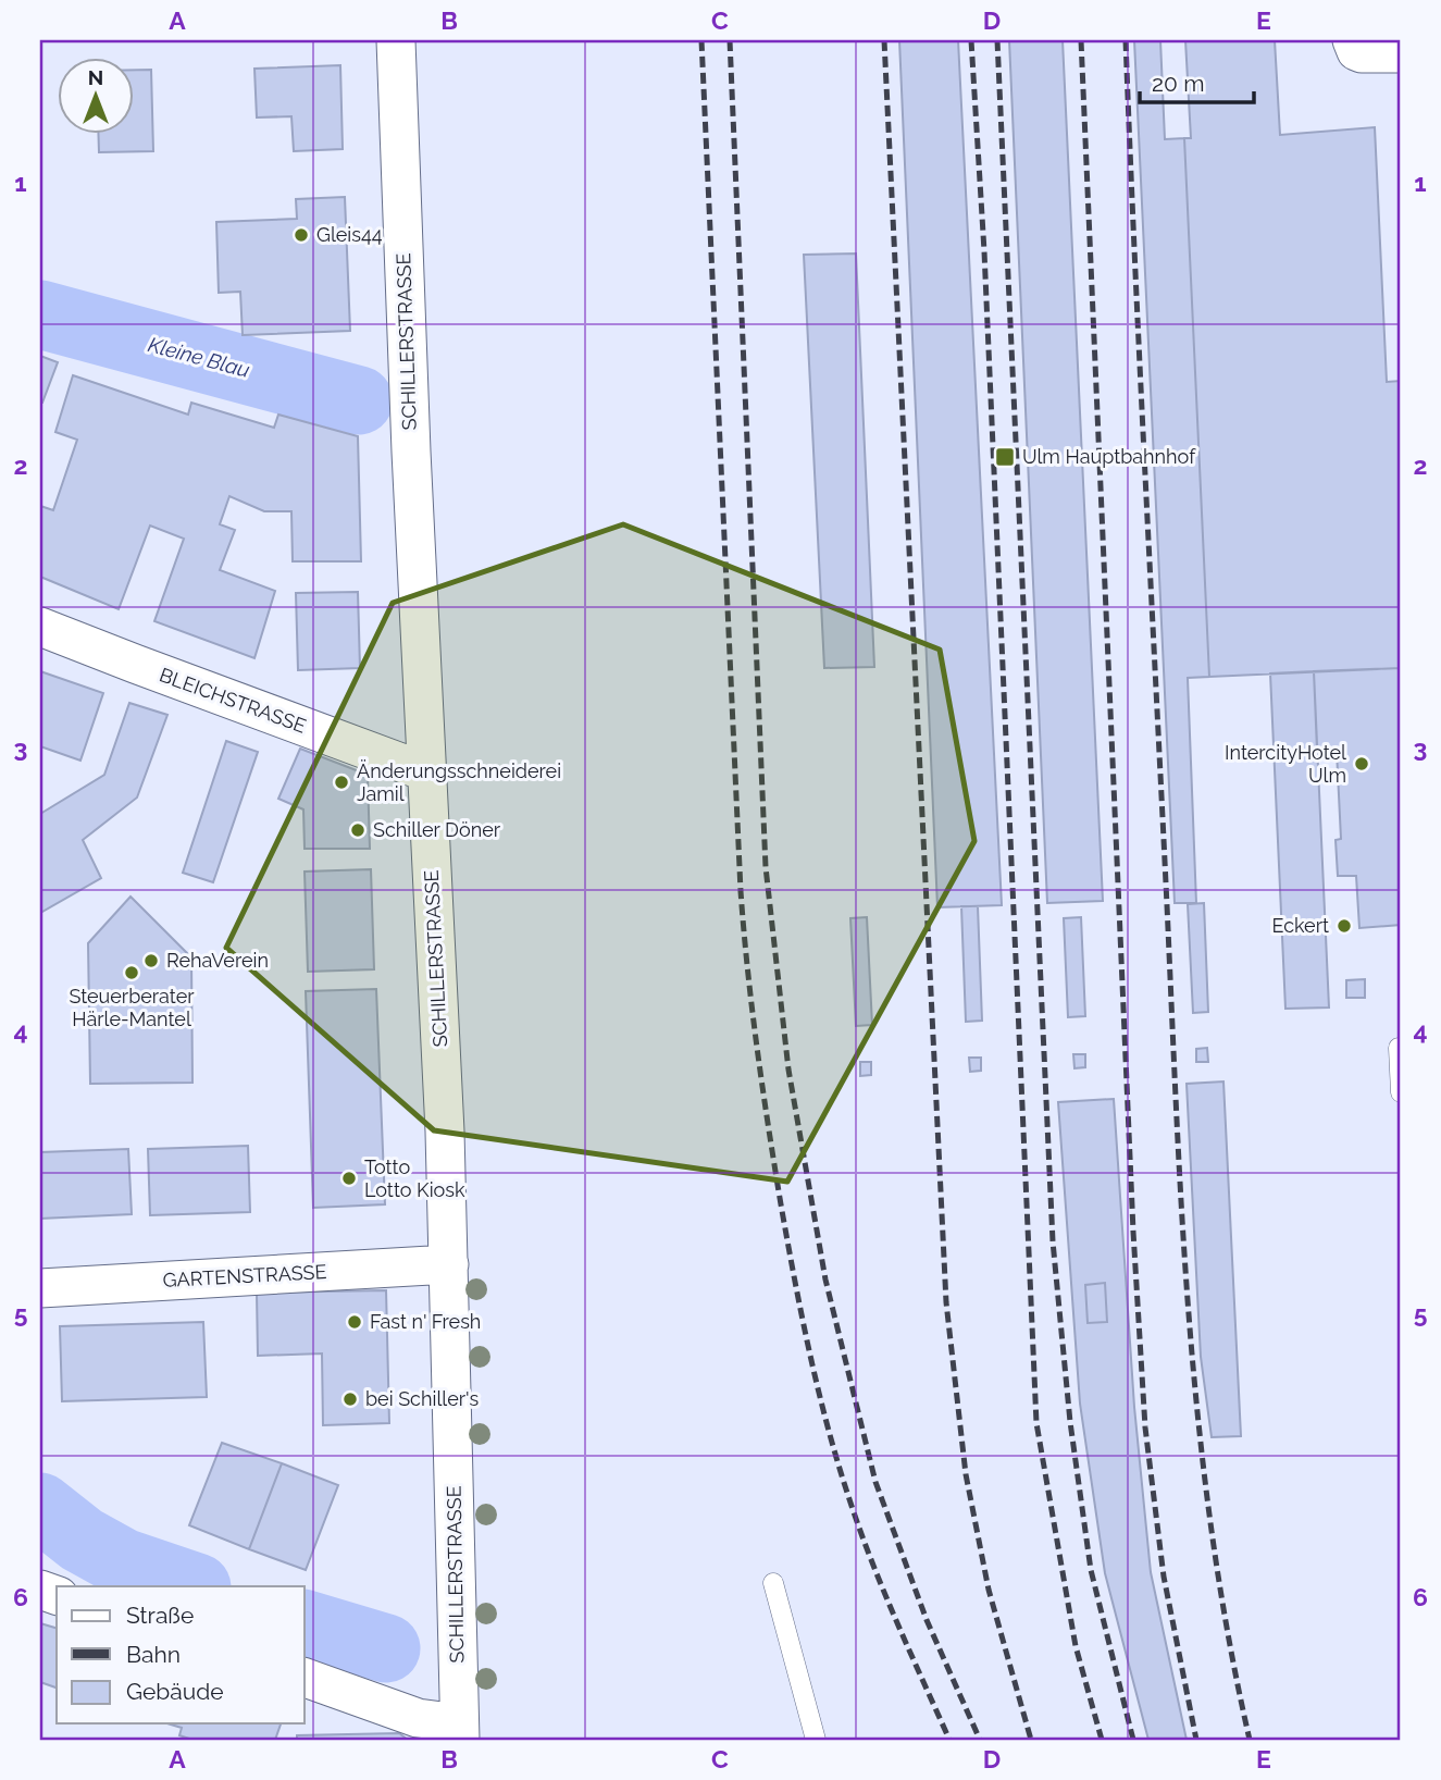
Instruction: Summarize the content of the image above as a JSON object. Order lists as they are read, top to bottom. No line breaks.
{"streets":{"street":["SCHILLERSTRASSE","BLEICHSTRASSE","GARTENSTRASSE"]},"crossings":[["SCHILLERSTRASSE","BLEICHSTRASSE"],["SCHILLERSTRASSE","GARTENSTRASSE"]],"water":["Kleine Blau"],"places":{"other":["Gleis44","IntercityHotel Ulm","Änderungsschneiderei Jamil","Schiller Döner","Eckert","RehaVerein","Steuerberater Härle-Mantel","Totto Lotto Kiosk","Fast n' Fresh","bei Schiller's"],"transit":["Ulm Hauptbahnhof"]},"legend":["Straße","Bahn","Gebäude"],"scale_bar":"20 m","north":"top","grid":{"columns":["A","B","C","D","E"],"rows":["1","2","3","4","5","6"]}}
